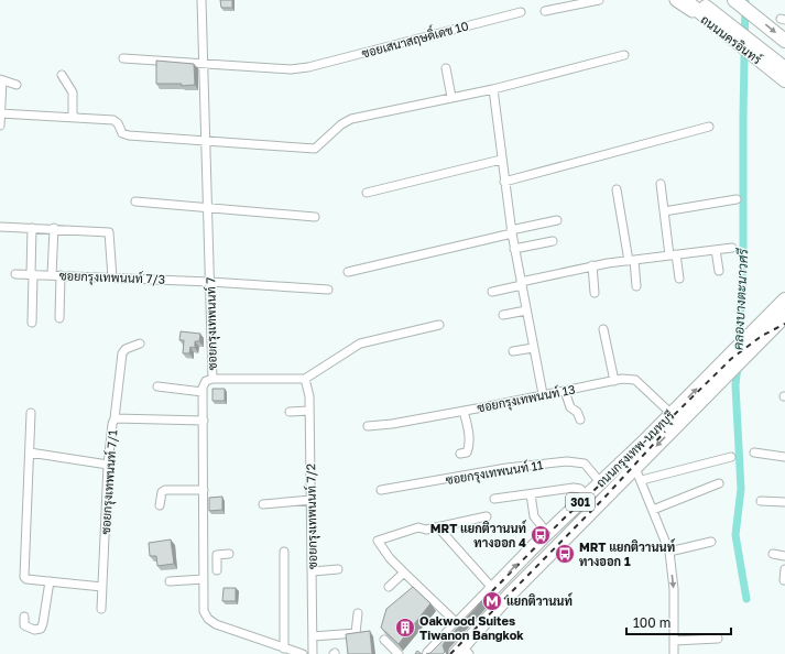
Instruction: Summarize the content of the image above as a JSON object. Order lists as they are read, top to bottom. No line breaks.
{"streets":{"main road":["ถนนนครอินทร์","ถนนกรุงเทพ-นนทบุรี","301"],"street":["ซอยเสนาสฤษดิ์เดช 10","ซอยกรุงเทพนนท์ 7/3","ซอยกรุงเทพนนท์ 7","ซอยกรุงเทพนนท์ 13","ซอยกรุงเทพนนท์ 11","ซอยกรุงเทพนนท์ 7/1","ซอยกรุงเทพนนท์ 7/2"]},"crossings":[["ซอยเสนาสฤษดิ์เดช 10","ซอยกรุงเทพนนท์ 7"],["ซอยกรุงเทพนนท์ 7/3","ซอยกรุงเทพนนท์ 7"],["ซอยกรุงเทพนนท์ 13","ถนนกรุงเทพ-นนทบุรี"],["ถนนกรุงเทพ-นนทบุรี","ซอยกรุงเทพนนท์ 11"]],"water":["คลองบางตะนาวศรี"],"places":{"bus stop":["MRT แยกติวานนท์ ทางออก 4","MRT แยกติวานนท์ ทางออก 1"],"metro station":["แยกติวานนท์"],"building":["Oakwood Suites Tiwanon Bangkok"]},"scale_bar":"100 m"}
